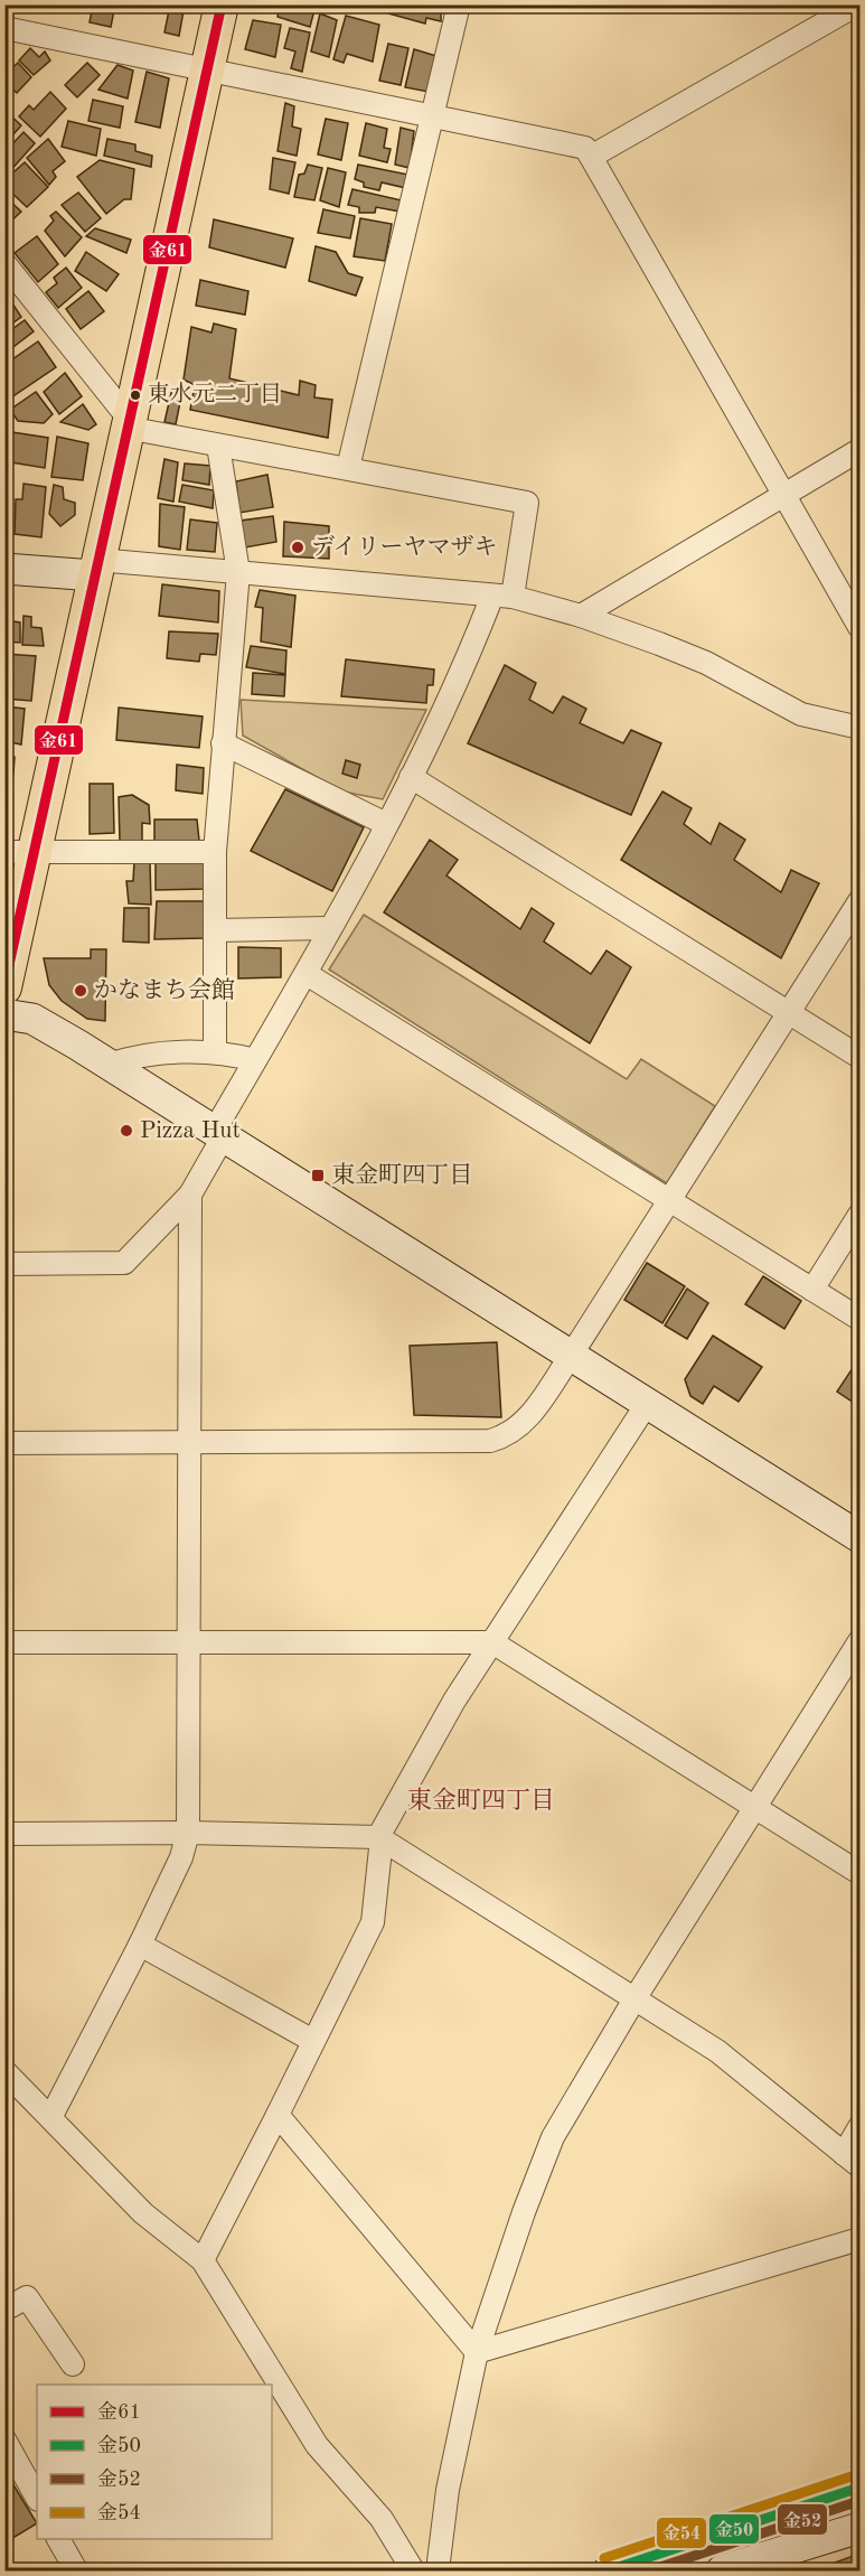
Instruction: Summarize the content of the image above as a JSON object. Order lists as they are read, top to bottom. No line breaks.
{"districts":["東金町四丁目"],"places":{"other":["東水元二丁目","デイリーヤマザキ","かなまち会館","Pizza Hut"],"transit":["東金町四丁目"]},"lines":["transit line 金61","transit line 金54","transit line 金50","transit line 金52"],"legend":["金61","金50","金52","金54"]}
